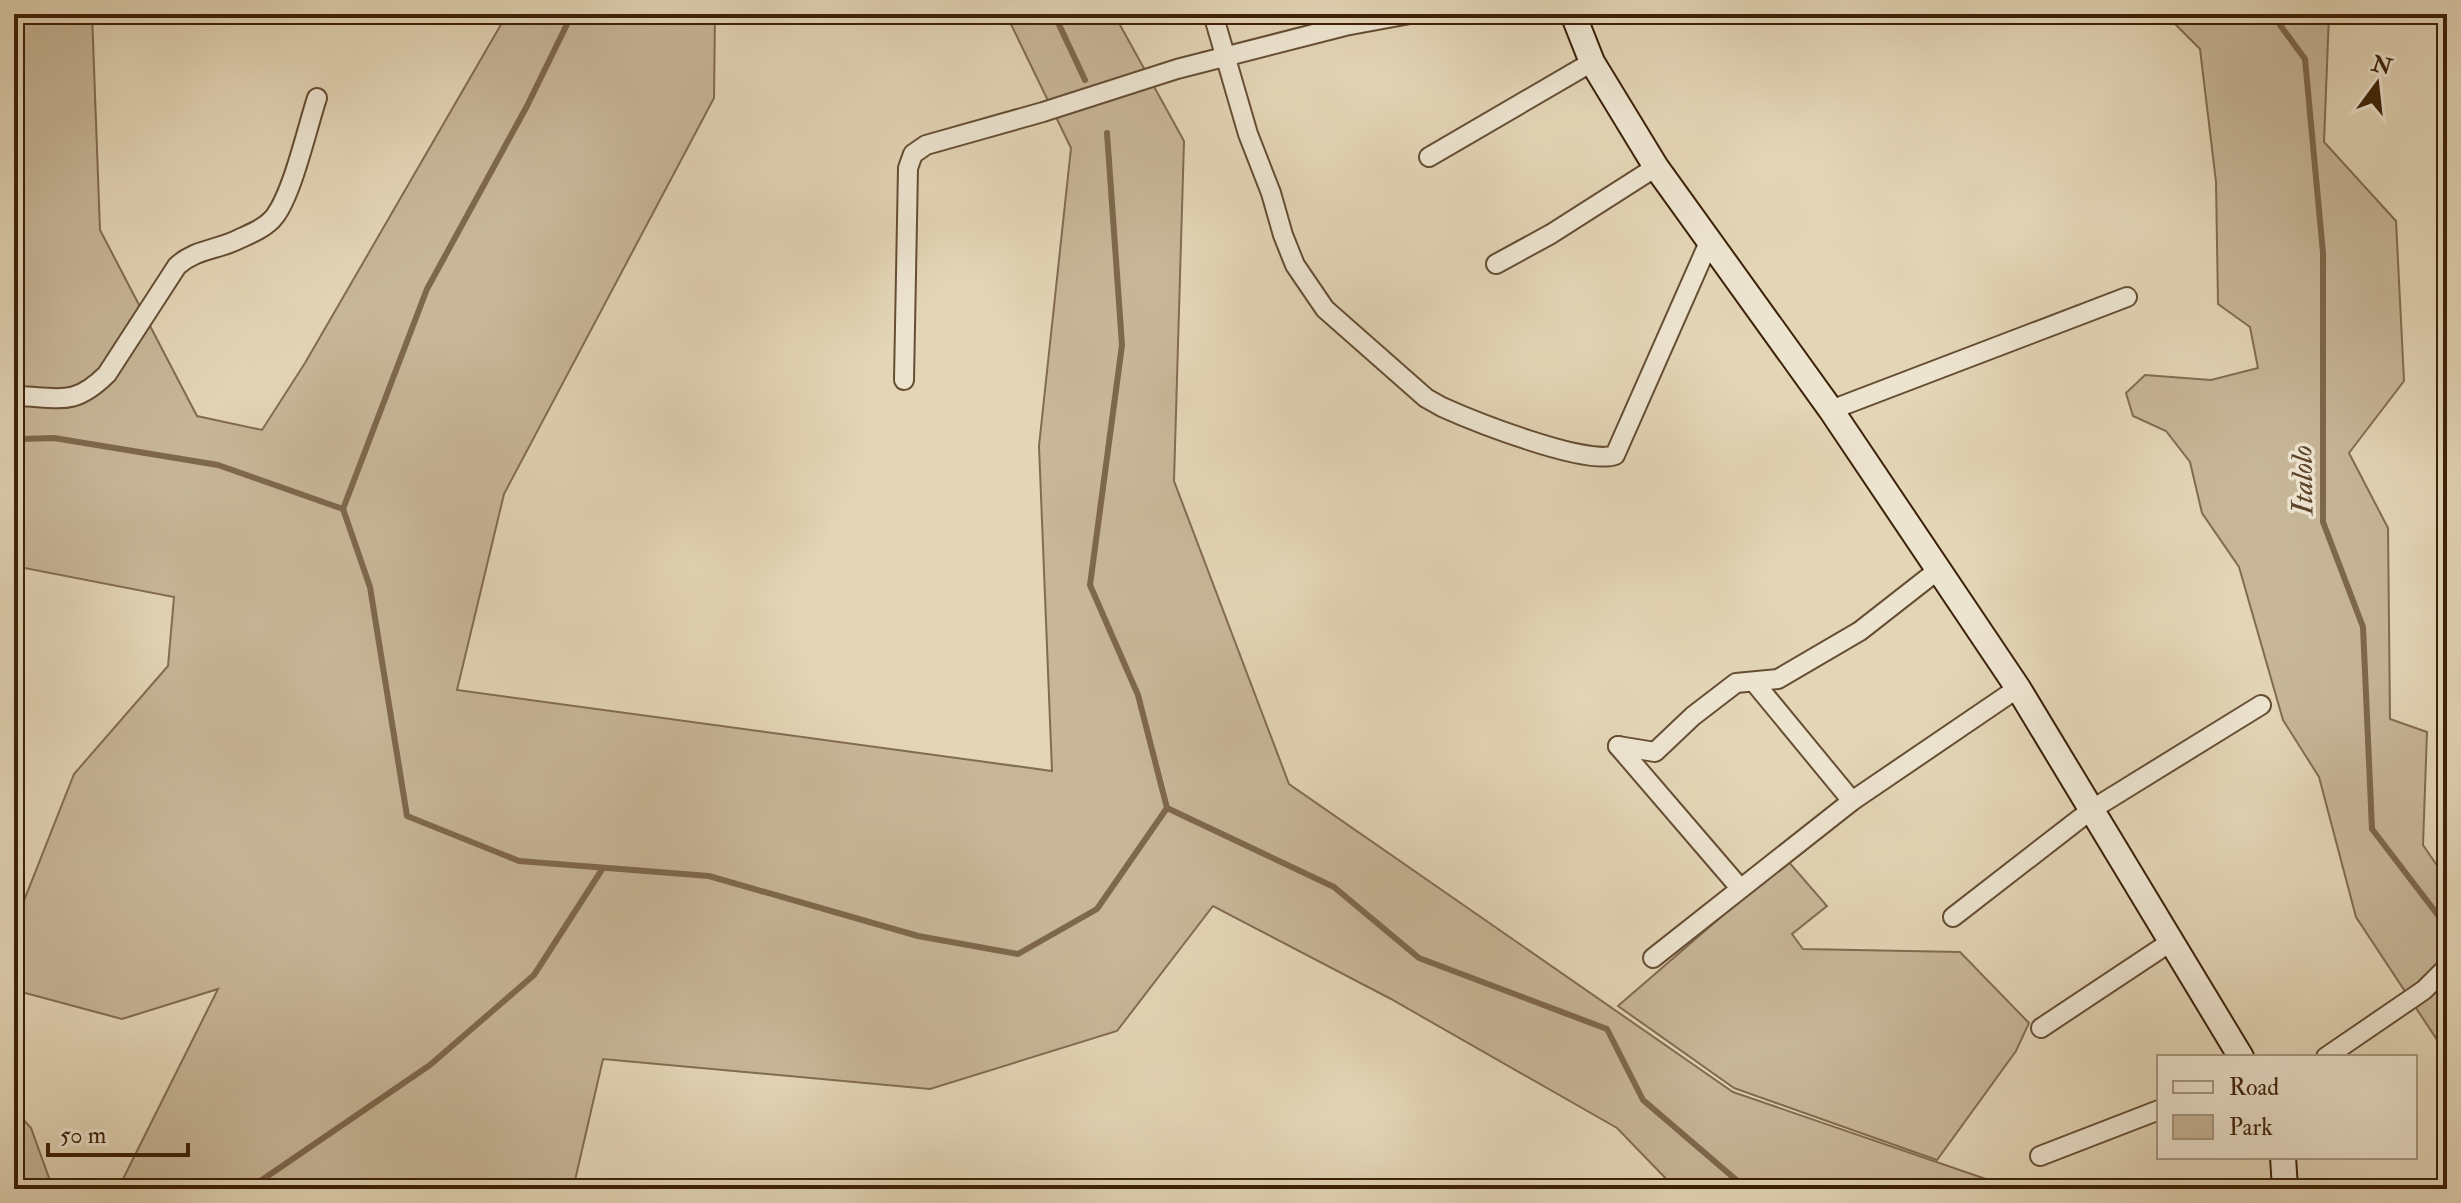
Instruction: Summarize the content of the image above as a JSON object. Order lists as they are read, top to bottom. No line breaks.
{"water":["Italolo"],"legend":["Road","Park"],"scale_bar":"50 m","north":"top"}
